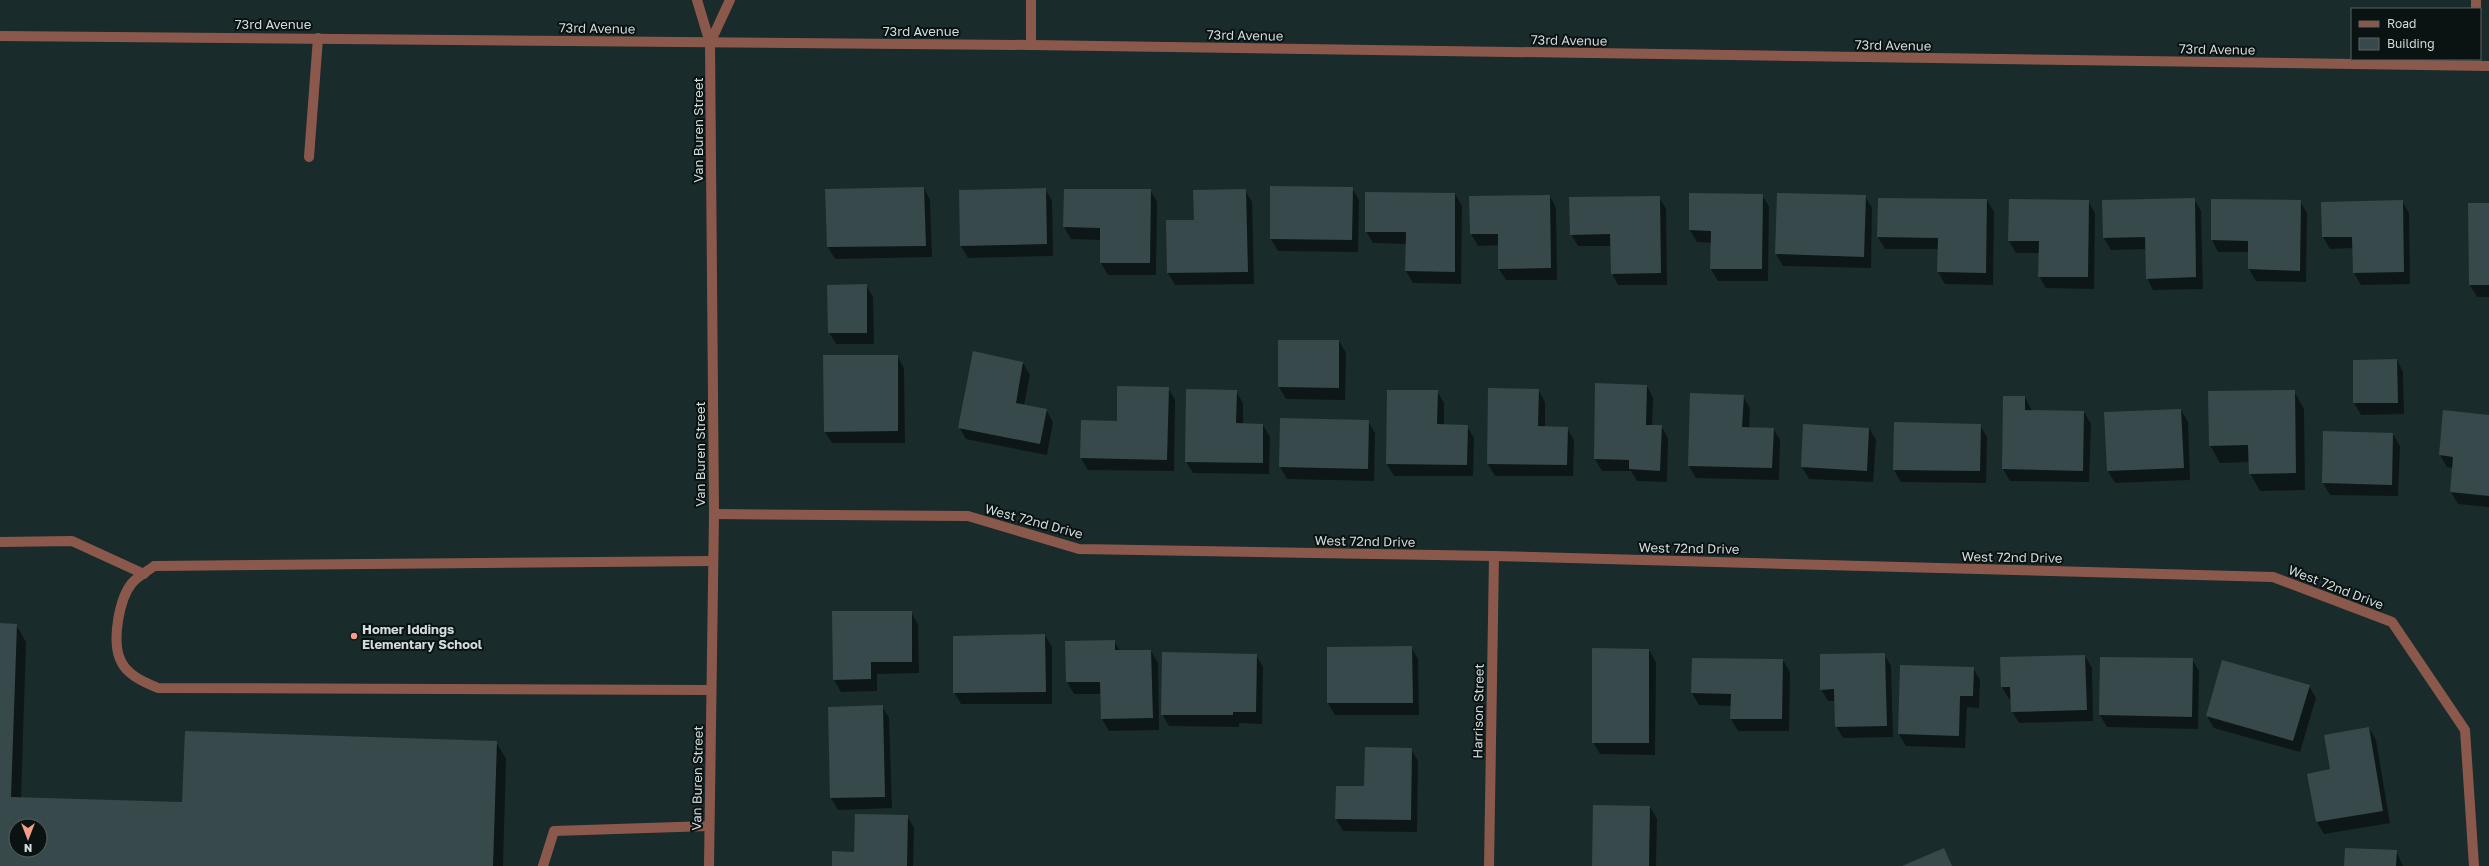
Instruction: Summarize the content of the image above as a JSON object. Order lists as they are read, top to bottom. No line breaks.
{"streets":{"street":["73rd Avenue","Van Buren Street","West 72nd Drive","Harrison Street"]},"crossings":[["73rd Avenue","Van Buren Street"],["Van Buren Street","West 72nd Drive"],["West 72nd Drive","Harrison Street"]],"places":["Homer Iddings Elementary School"],"legend":["Road","Building"],"north":"bottom"}
